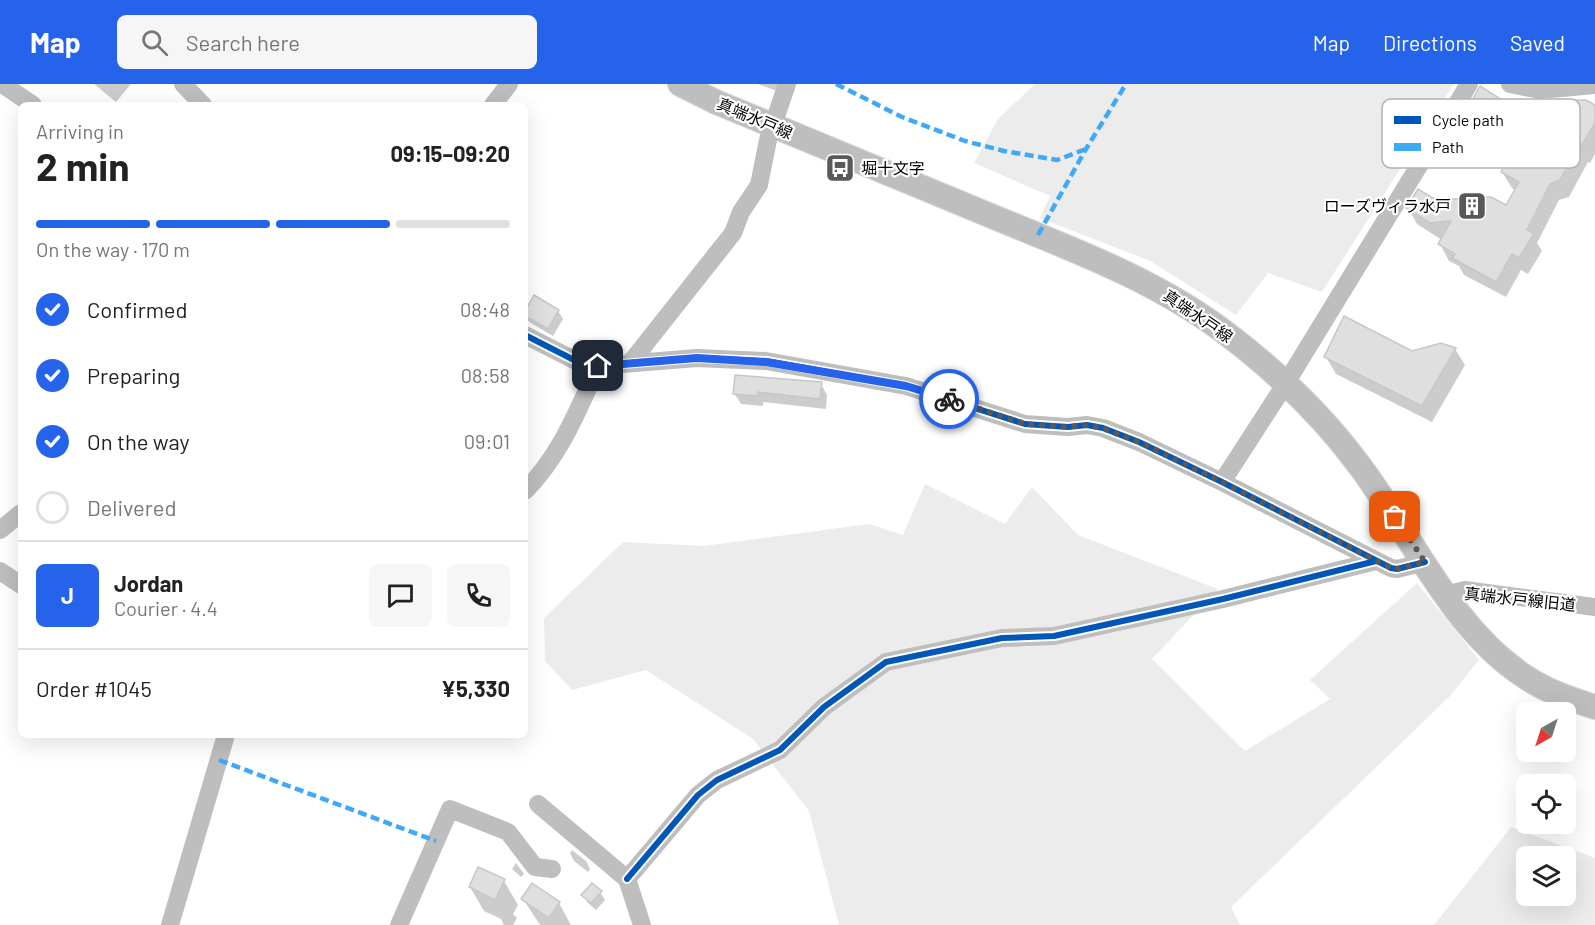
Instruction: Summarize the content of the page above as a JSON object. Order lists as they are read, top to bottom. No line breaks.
{"streets":{"main road":["真端水戸線"],"street":["真端水戸線旧道"]},"crossings":[["真端水戸線","真端水戸線旧道"]],"places":{"bus stop":["堀十文字"],"building":["ローズヴィラ水戸"]},"legend":["Cycle path","Path"],"north":"bottom left","page":{"header":"Map","search":"Search here","nav":["Map","Directions","Saved"],"heading":["2 min","Arriving in","09:15–09:20"],"panel":["Jordan","Courier · 4.4","Order #1045","¥5,330"],"bar":"On the way · 170 m","list":[["Confirmed","08:48"],["Preparing","08:58"],["On the way","09:01"],"Delivered"],"round":"J"}}
